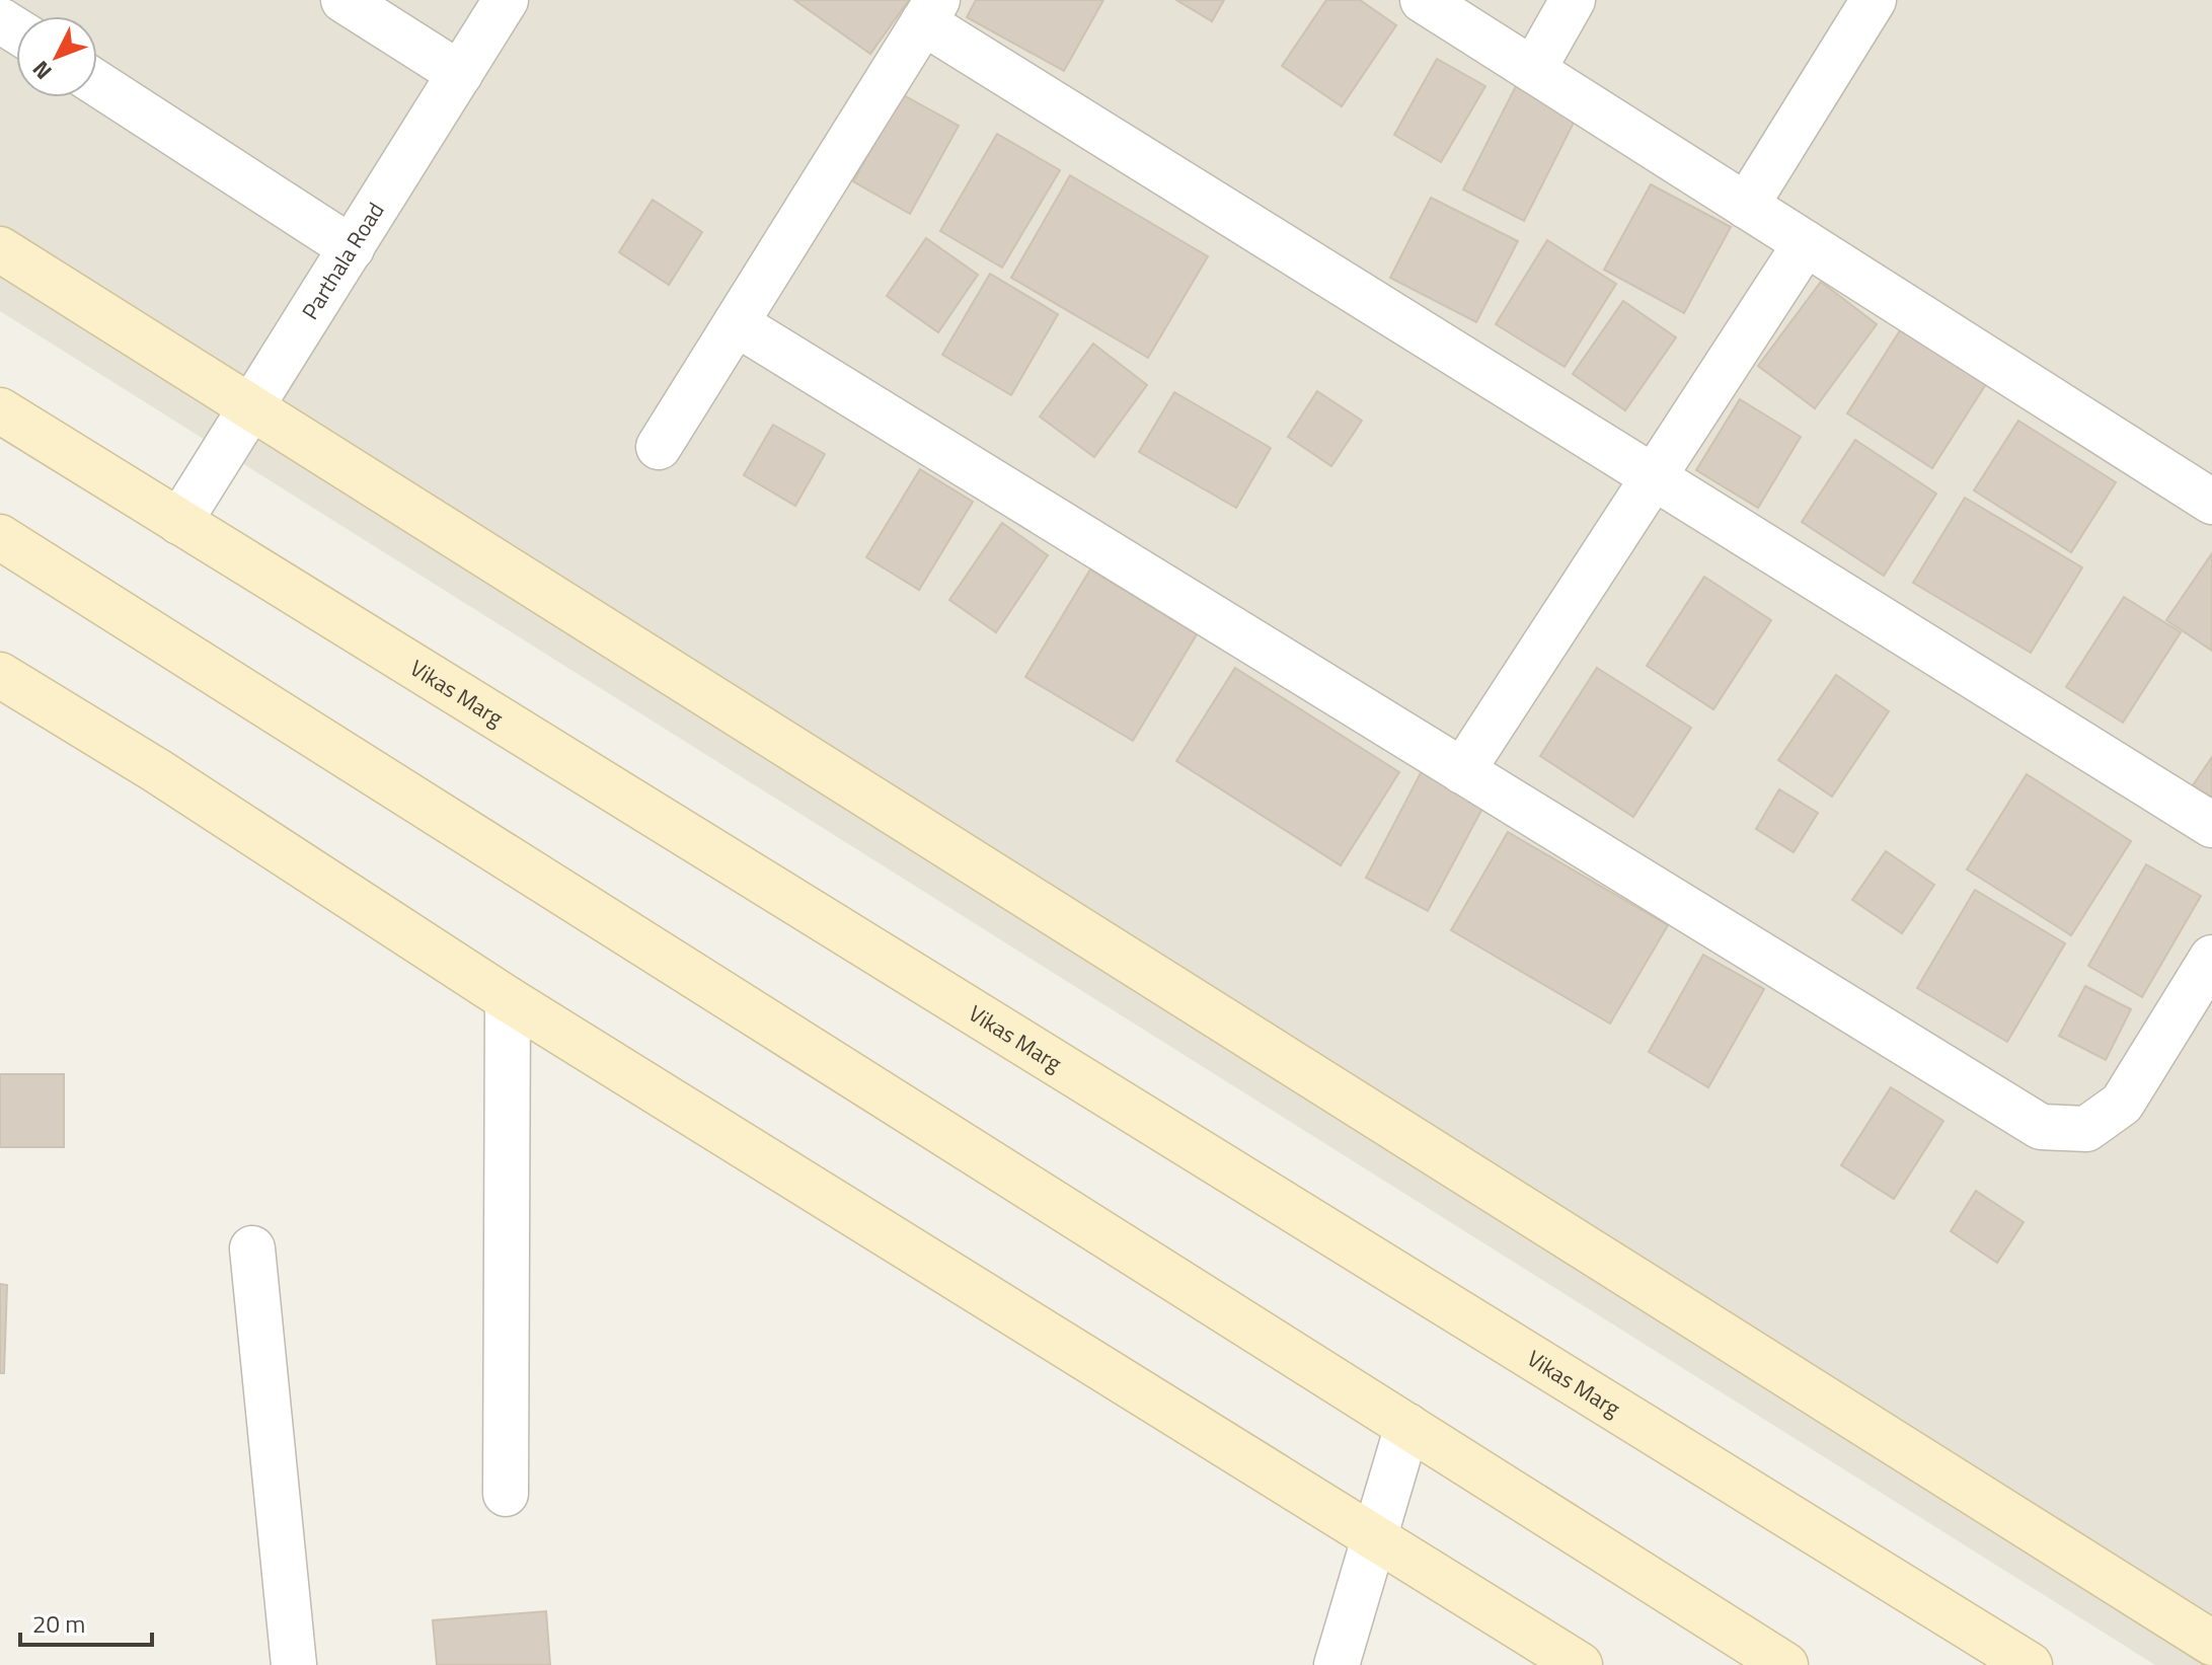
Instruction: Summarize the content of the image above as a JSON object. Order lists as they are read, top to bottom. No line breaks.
{"streets":{"main road":["Vikas Marg"],"street":["Parthala Road"]},"crossings":[["Parthala Road","Vikas Marg"]],"scale_bar":"20 m","north":"bottom left"}
